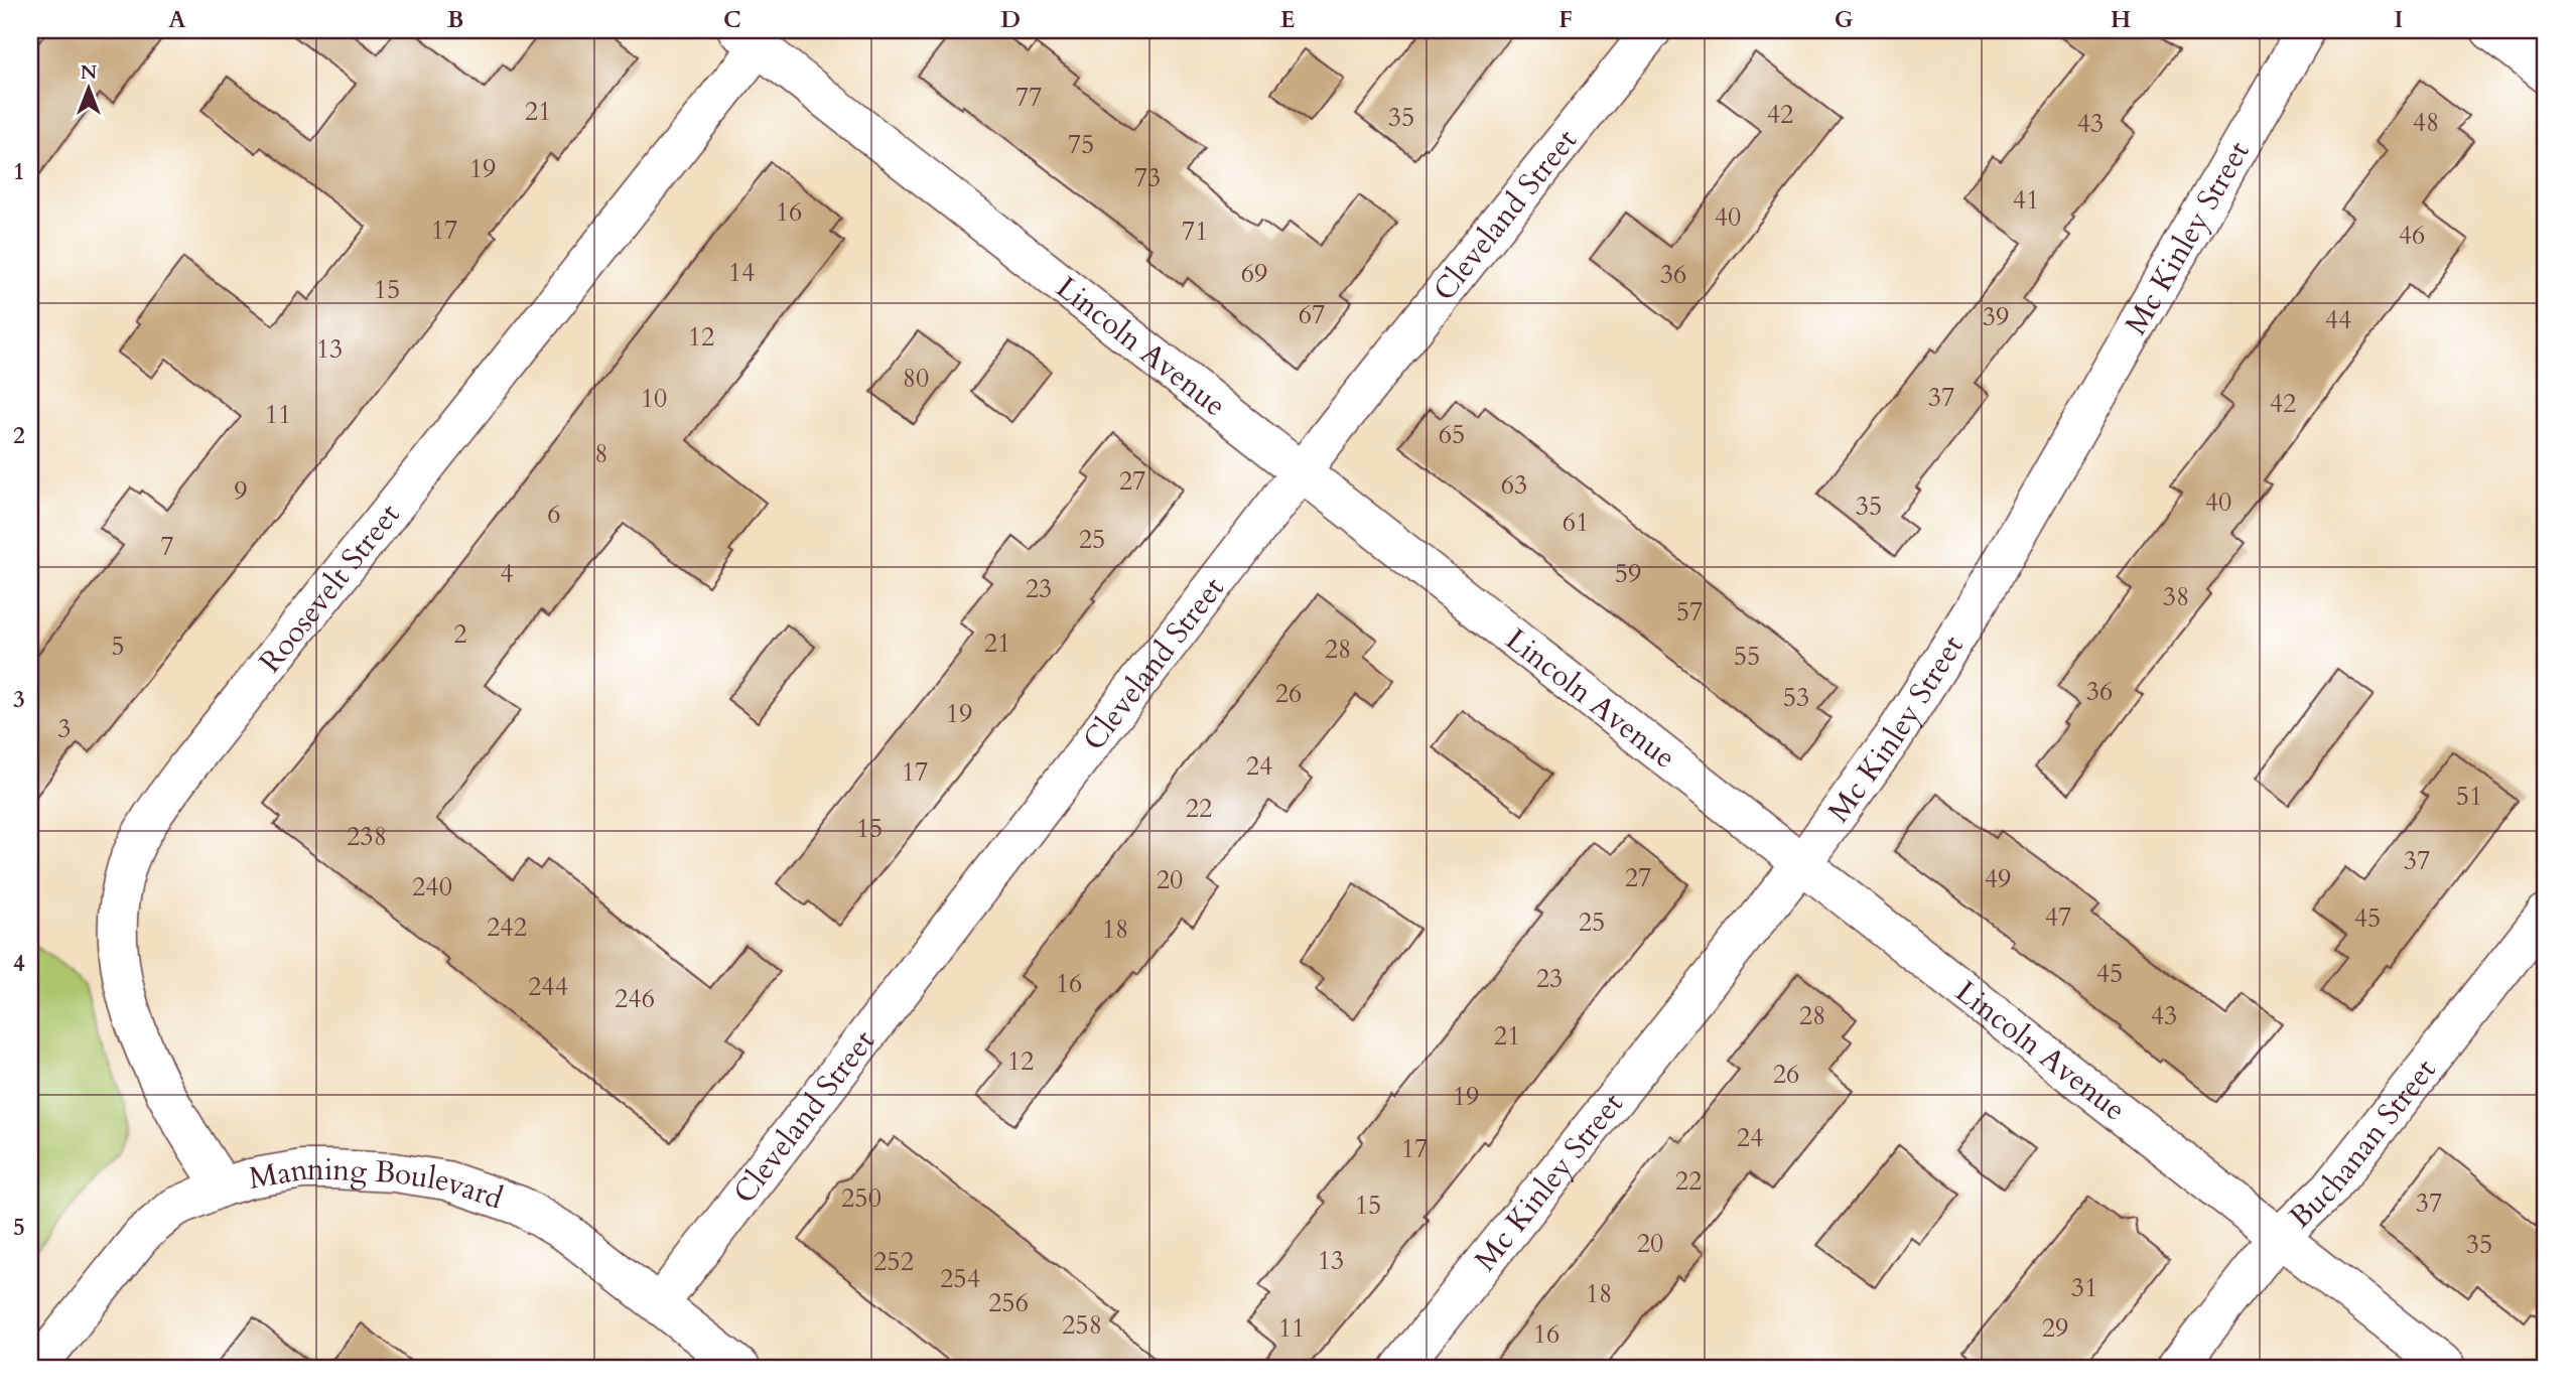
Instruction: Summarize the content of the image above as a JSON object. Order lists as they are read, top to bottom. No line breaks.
{"streets":{"street":["Cleveland Street","Mc Kinley Street","Lincoln Avenue","Roosevelt Street","Buchanan Street","Manning Boulevard"]},"crossings":[["Cleveland Street","Lincoln Avenue"],["Cleveland Street","Manning Boulevard"],["Mc Kinley Street","Lincoln Avenue"],["Lincoln Avenue","Roosevelt Street"],["Lincoln Avenue","Buchanan Street"],["Roosevelt Street","Manning Boulevard"]],"house_numbers":["77","21","42","35","48","43","75","19","73","41","16","40","17","71","46","14","69","36","15","67","39","44","12","13","80","37","10","42","11","65","8","27","63","9","40","35","6","61","25","7","4","59","23","38","57","2","21","5","28","55","36","26","53","19","3","24","17","51","22","15","238","37","27","49","20","240","47","45","25","242","18","45","23","16","244","246","28","43","21","12","26","19","24","17","22","250","37","15","20","35","13","252","254","31","18","256","258","11","29","16"],"north":"top","grid":{"columns":["A","B","C","D","E","F","G","H","I"],"rows":["1","2","3","4","5"]}}
